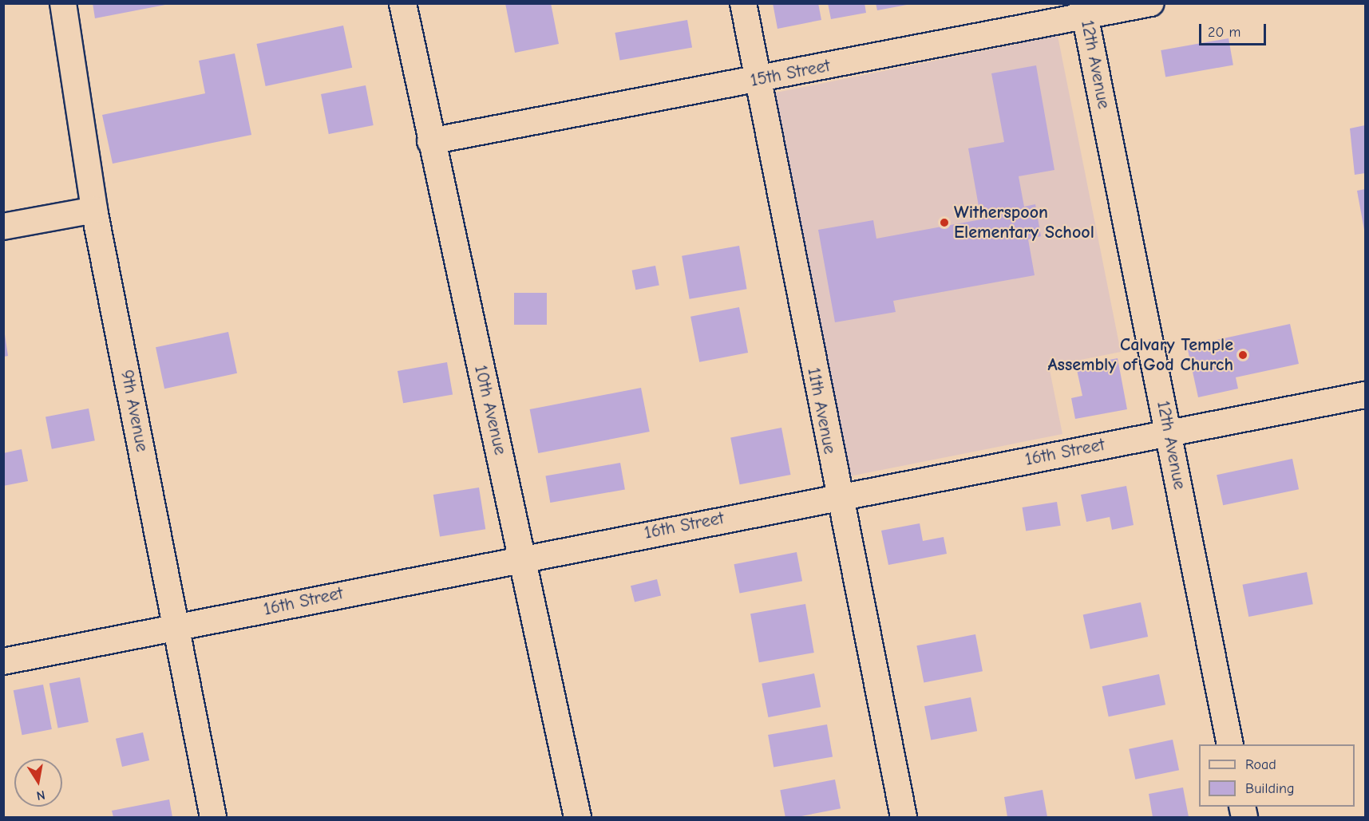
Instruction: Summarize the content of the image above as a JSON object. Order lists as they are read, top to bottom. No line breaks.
{"streets":{"street":["12th Avenue","15th Street","10th Avenue","9th Avenue","11th Avenue","16th Street"]},"crossings":[["12th Avenue","15th Street"],["12th Avenue","16th Street"],["15th Street","10th Avenue"],["15th Street","11th Avenue"],["10th Avenue","16th Street"],["9th Avenue","16th Street"],["11th Avenue","16th Street"]],"places":["Witherspoon Elementary School","Calvary Temple Assembly of God Church"],"legend":["Road","Building"],"scale_bar":"20 m","north":"bottom"}
